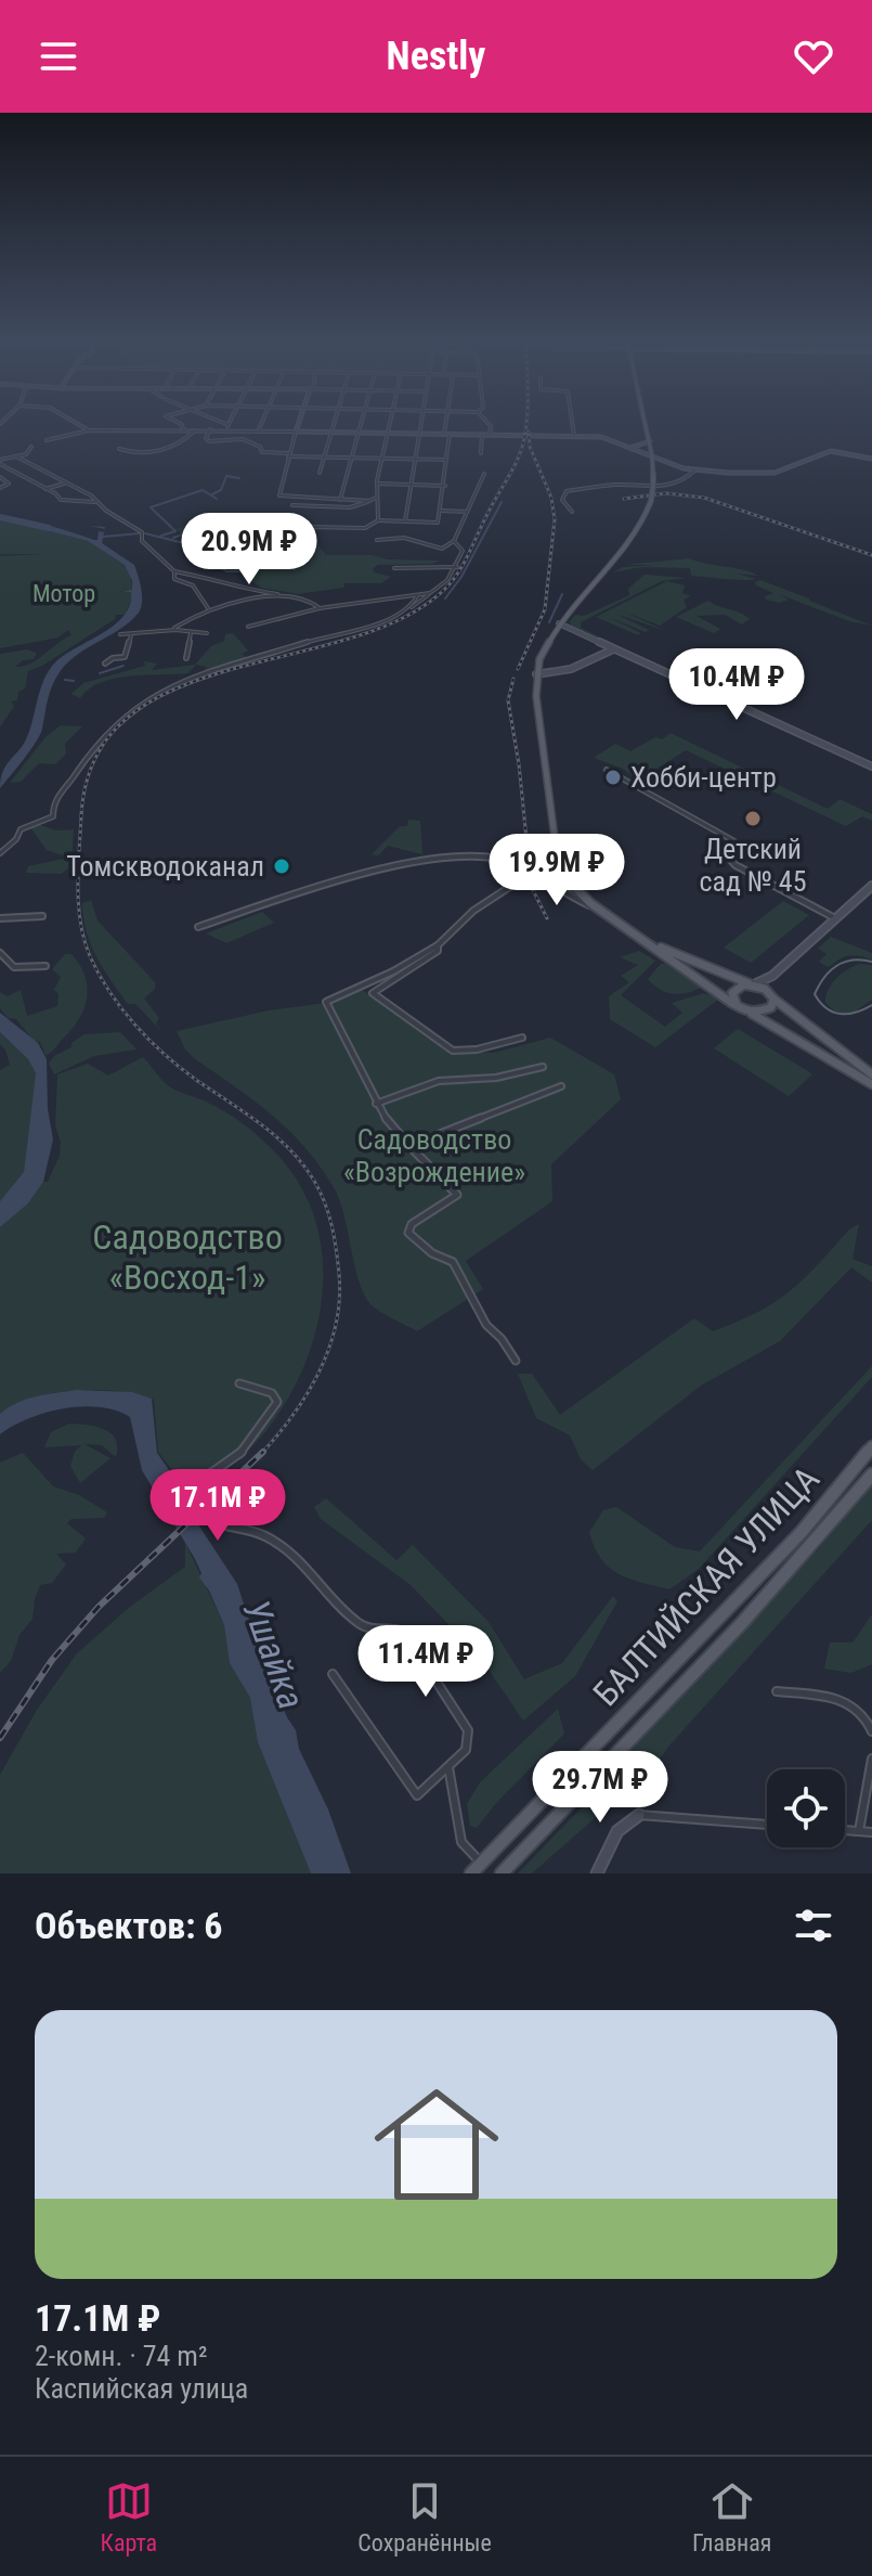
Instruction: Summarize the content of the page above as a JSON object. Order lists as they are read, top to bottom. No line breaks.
{"streets":{"main road":["БАЛТИЙСКАЯ УЛИЦА"]},"water":["Ушайка"],"parks":["Мотор","Садоводство «Возрождение»","Садоводство «Восход-1»"],"places":["Хобби-центр","Детский сад № 45","Томскводоканал"],"page":{"header":"Nestly","price":["20.9M ₽","10.4M ₽","19.9M ₽","17.1M ₽","11.4M ₽","29.7M ₽"],"heading":"Объектов: 6","list":[{"name":"17.1M ₽","note":"2-комн. · 74 m² · Каспийская улица"}],"tabs":["Карта","Сохранённые","Главная"]}}
